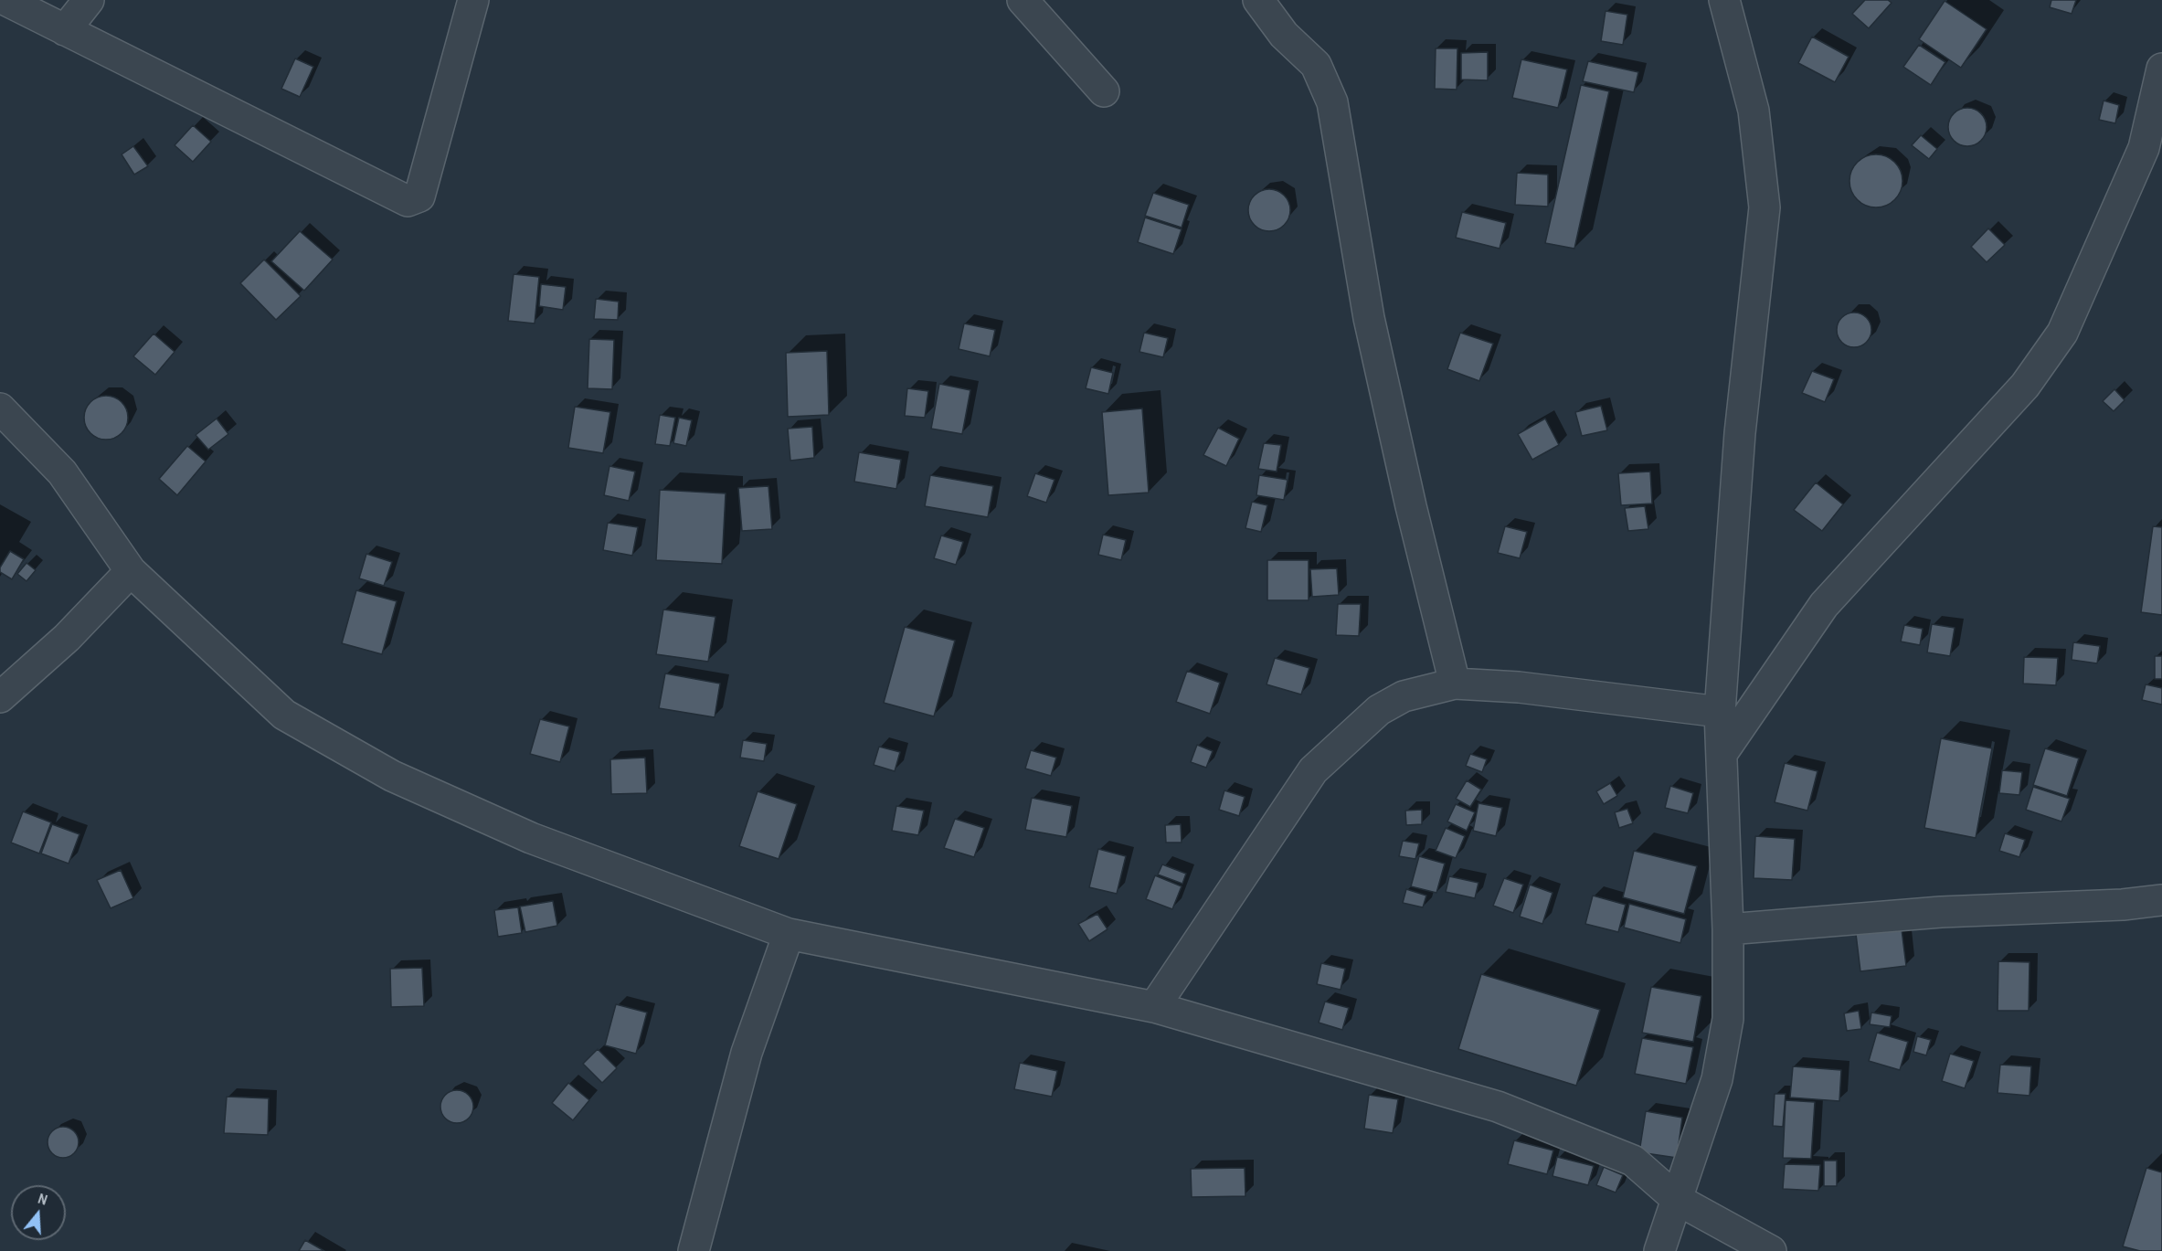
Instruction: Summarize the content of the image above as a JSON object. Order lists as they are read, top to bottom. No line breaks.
{"north":"top"}
